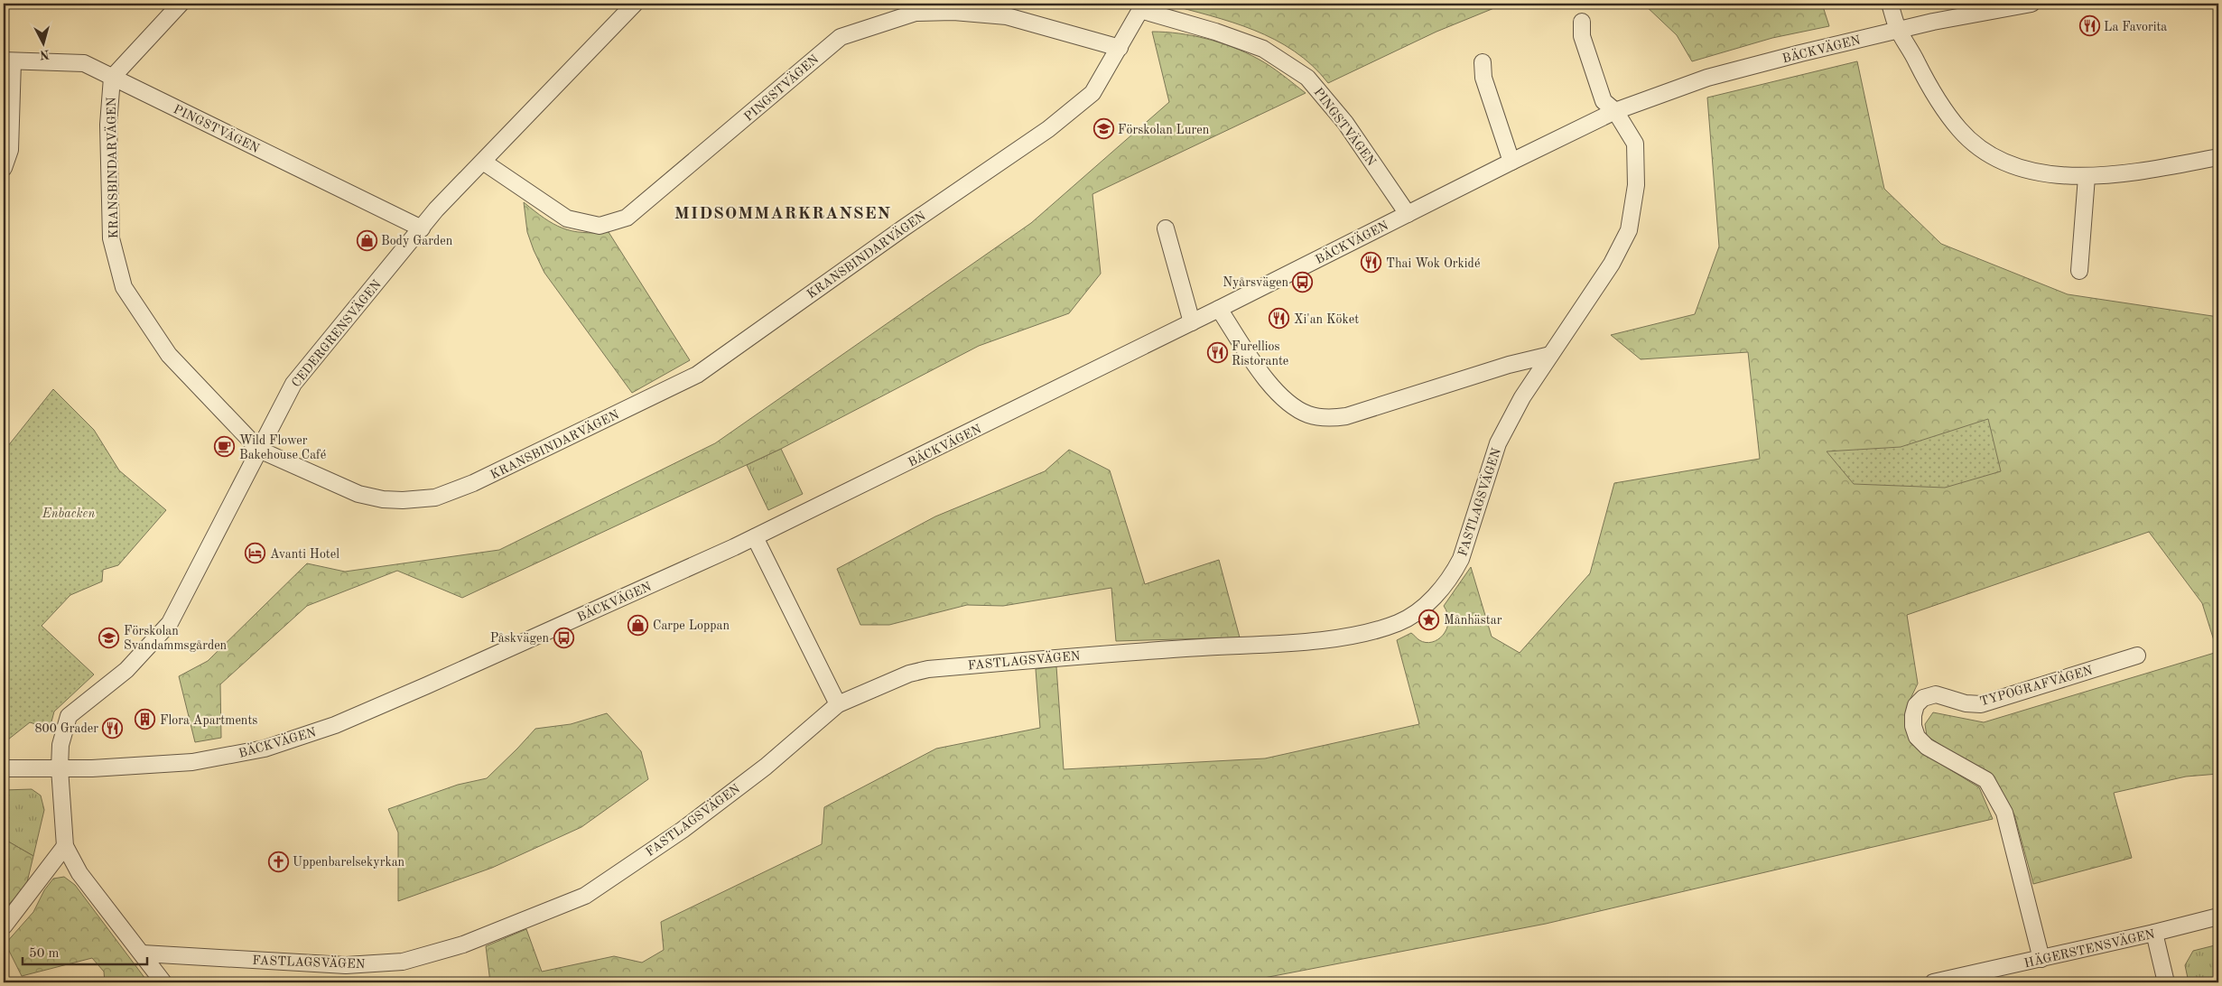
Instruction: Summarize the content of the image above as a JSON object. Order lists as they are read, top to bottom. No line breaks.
{"streets":{"street":["BÄCKVÄGEN","PINGSTVÄGEN","KRANSBINDARVÄGEN","CEDERGRENSVÄGEN","FASTLAGSVÄGEN","TYPOGRAFVÄGEN","HÄGERSTENSVÄGEN"]},"crossings":[["BÄCKVÄGEN","PINGSTVÄGEN"],["BÄCKVÄGEN","CEDERGRENSVÄGEN"],["BÄCKVÄGEN","FASTLAGSVÄGEN"],["PINGSTVÄGEN","KRANSBINDARVÄGEN"],["PINGSTVÄGEN","CEDERGRENSVÄGEN"],["KRANSBINDARVÄGEN","CEDERGRENSVÄGEN"],["TYPOGRAFVÄGEN","HÄGERSTENSVÄGEN"]],"districts":["MIDSOMMARKRANSEN"],"parks":["Enbacken"],"places":{"restaurant":["La Favorita","Thai Wok Orkidé","Xi'an Köket","Furellios Ristorante","800 Grader"],"school or university":["Förskolan Luren","Förskolan Svandammsgården"],"shop":["Body Garden","Carpe Loppan"],"bus stop":["Nyårsvägen","Påskvägen"],"cafe":["Wild Flower Bakehouse Café"],"hotel":["Avanti Hotel"],"place":["Månhästar"],"building":["Flora Apartments"],"church":["Uppenbarelsekyrkan"]},"scale_bar":"50 m","north":"bottom"}
